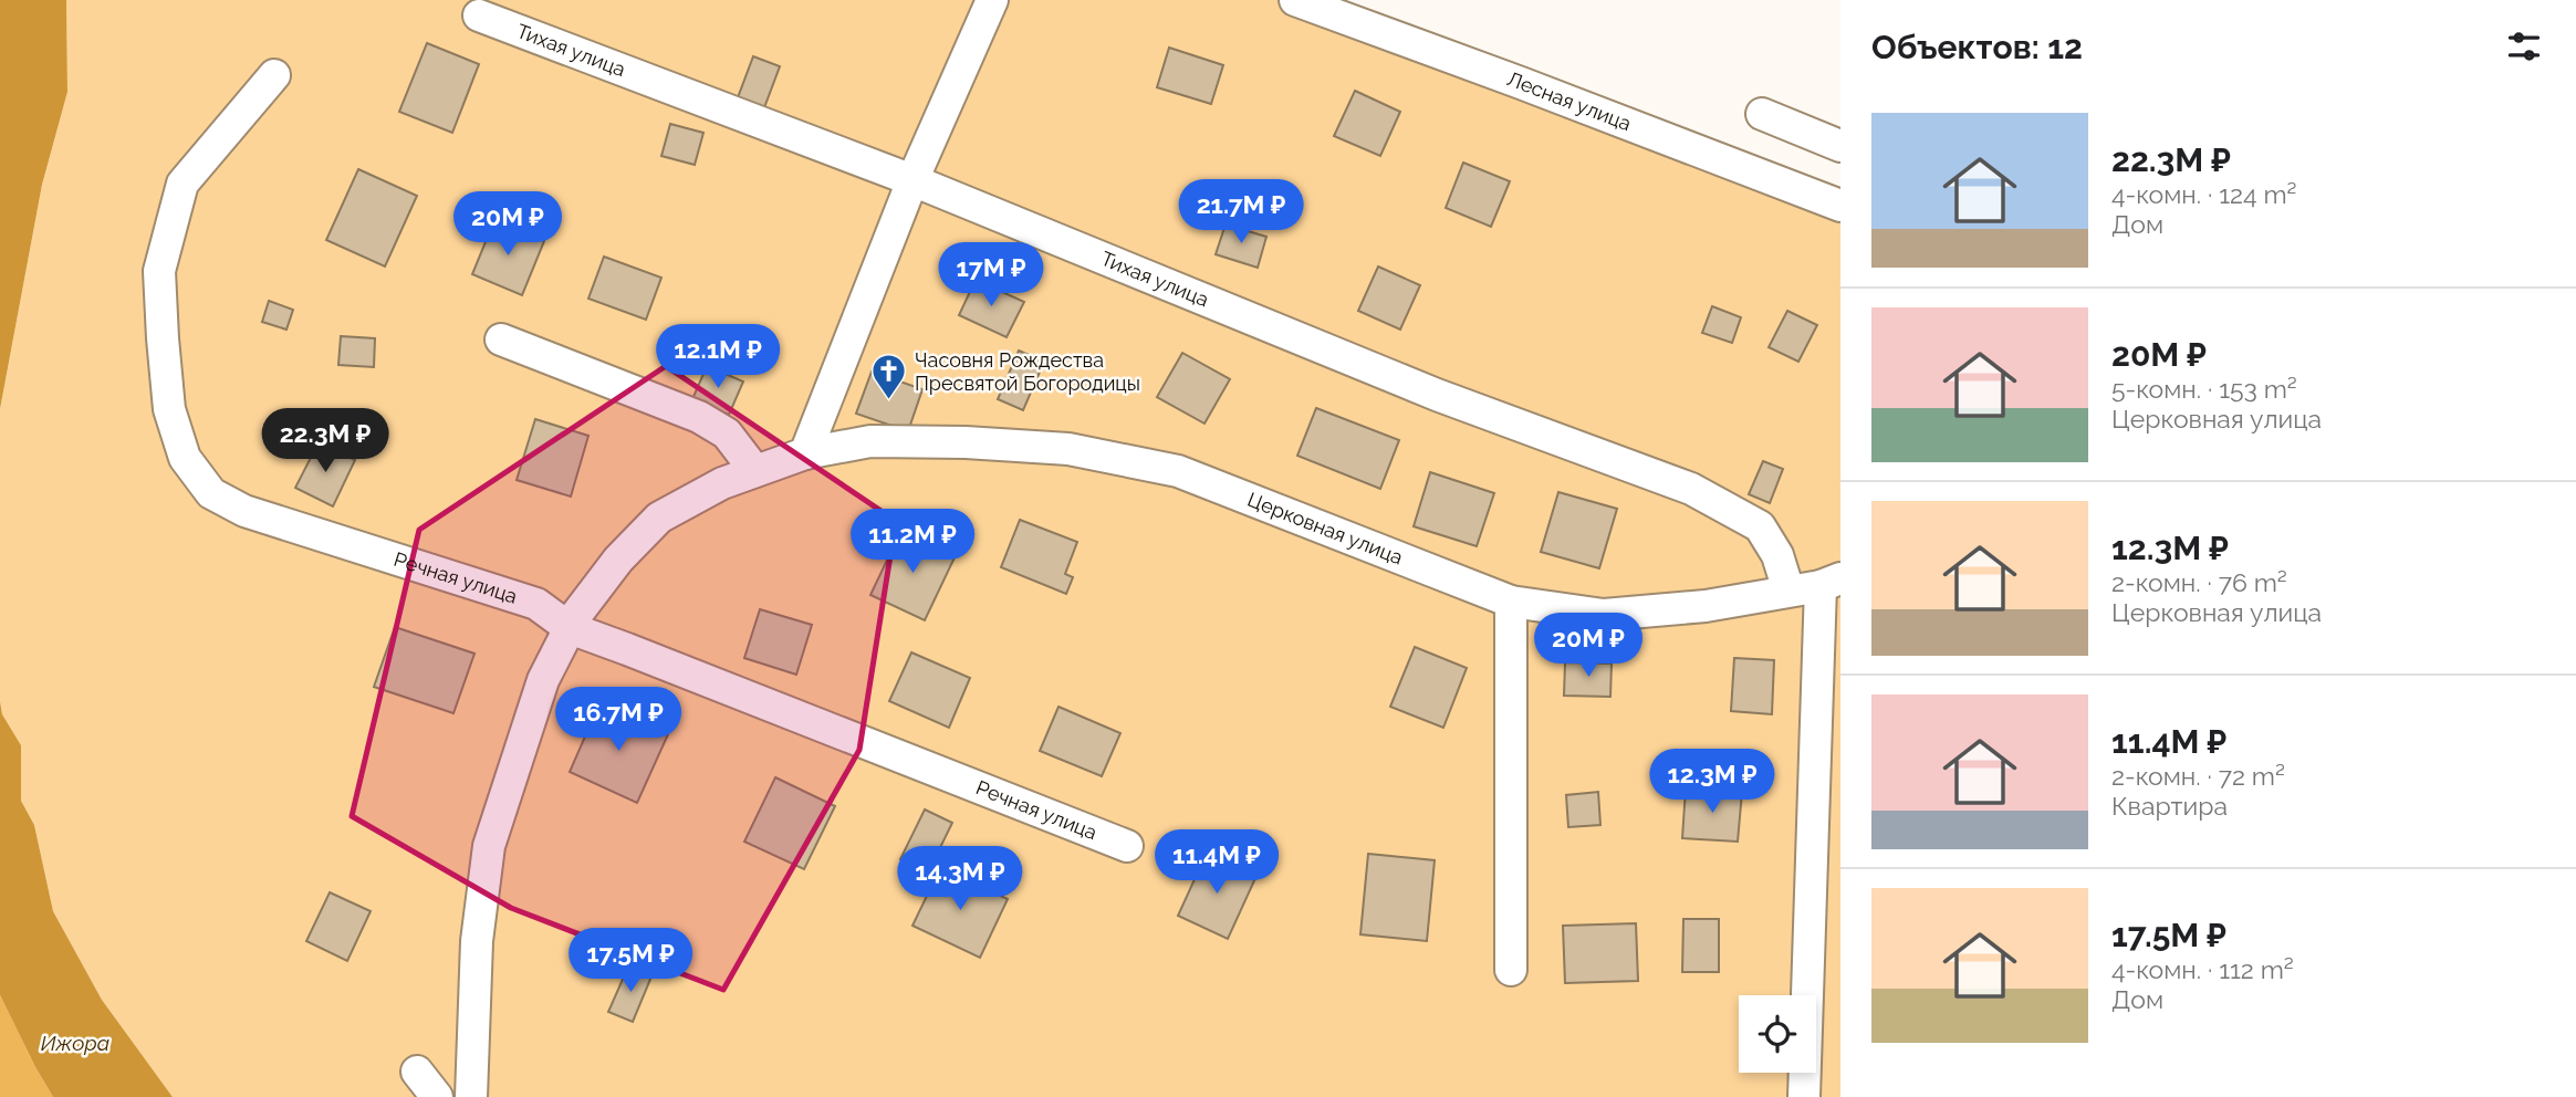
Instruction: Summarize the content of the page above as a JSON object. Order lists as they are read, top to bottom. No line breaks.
{"streets":{"street":["Тихая улица","Лесная улица","Церковная улица","Речная улица"]},"crossings":[["Тихая улица","Церковная улица"],["Церковная улица","Речная улица"]],"water":["Ижора"],"places":{"church":["Часовня Рождества Пресвятой Богородицы"]},"page":{"heading":"Объектов: 12","list":[{"name":"22.3M ₽","note":"4-комн. · 124 m² · Дом"},{"name":"20M ₽","note":"5-комн. · 153 m² · Церковная улица"},{"name":"12.3M ₽","note":"2-комн. · 76 m² · Церковная улица"},{"name":"11.4M ₽","note":"2-комн. · 72 m² · Квартира"},{"name":"17.5M ₽","note":"4-комн. · 112 m² · Дом"}],"price":["21.7M ₽","20M ₽","17M ₽","12.1M ₽","22.3M ₽","11.2M ₽","20M ₽","16.7M ₽","12.3M ₽","11.4M ₽","14.3M ₽","17.5M ₽"]}}
